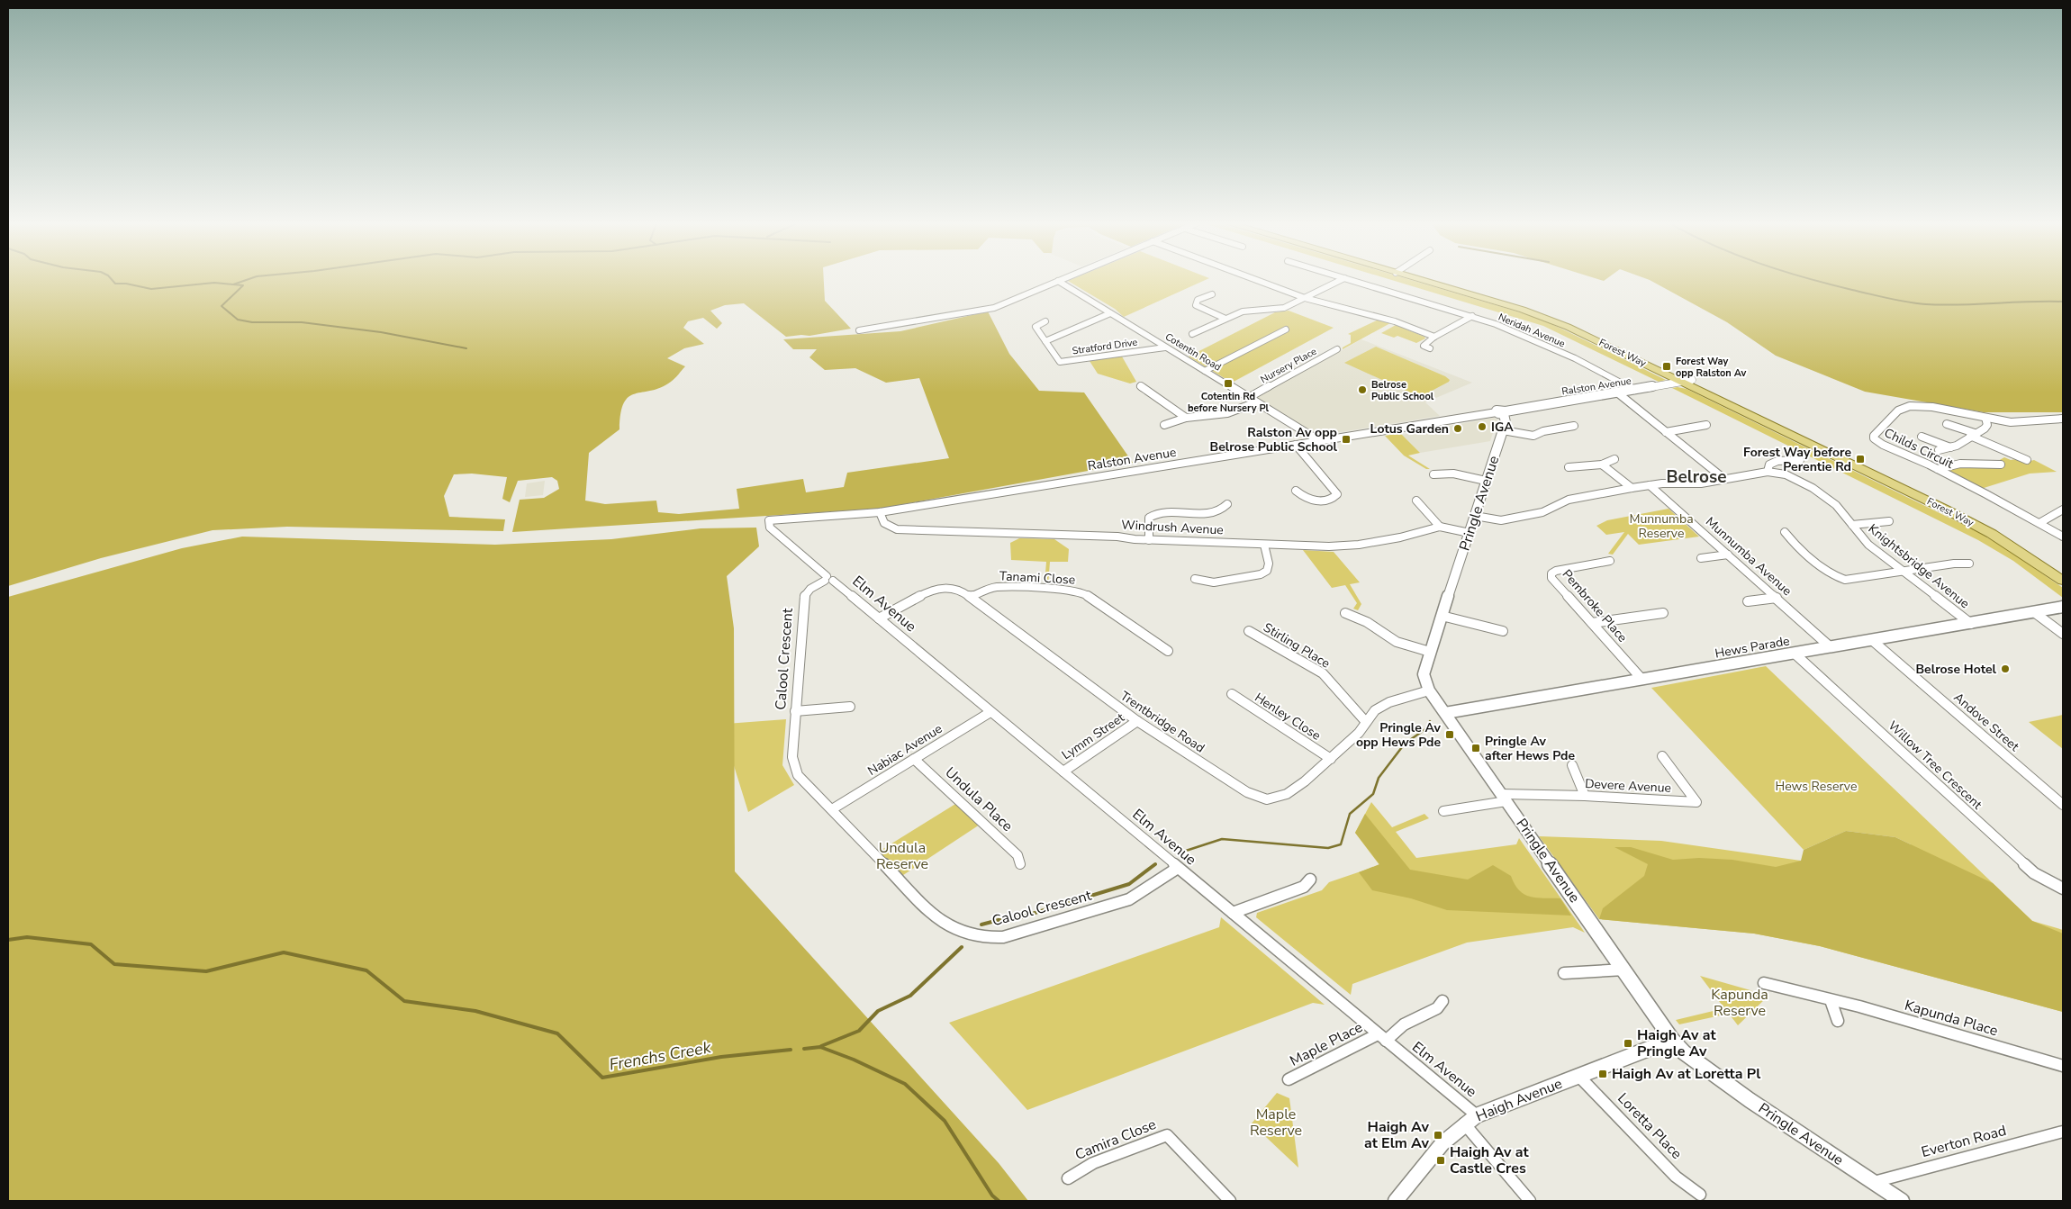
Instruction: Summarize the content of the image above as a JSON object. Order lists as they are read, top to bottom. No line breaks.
{"streets":{"main road":["Forest Way"],"street":["Neridah Avenue","Stratford Drive","Cotentin Road","Nursery Place","Ralston Avenue","Childs Circuit","Pringle Avenue","Windrush Avenue","Munnumba Avenue","Knightsbridge Avenue","Tanami Close","Elm Avenue","Pembroke Place","Stirling Place","Hews Parade","Calool Crescent","Henley Close","Trentbridge Road","Andove Street","Lymm Street","Nabiac Avenue","Willow Tree Crescent","Devere Avenue","Undula Place","Kapunda Place","Maple Place","Haigh Avenue","Loretta Place","Camira Close","Everton Road"]},"crossings":[["Neridah Avenue","Ralston Avenue"],["Stratford Drive","Cotentin Road"],["Cotentin Road","Nursery Place"],["Cotentin Road","Ralston Avenue"],["Forest Way","Ralston Avenue"],["Ralston Avenue","Pringle Avenue"],["Ralston Avenue","Windrush Avenue"],["Ralston Avenue","Elm Avenue"],["Pringle Avenue","Windrush Avenue"],["Pringle Avenue","Knightsbridge Avenue"],["Pringle Avenue","Hews Parade"],["Pringle Avenue","Trentbridge Road"],["Pringle Avenue","Devere Avenue"],["Pringle Avenue","Haigh Avenue"],["Pringle Avenue","Everton Road"],["Munnumba Avenue","Knightsbridge Avenue"],["Munnumba Avenue","Hews Parade"],["Knightsbridge Avenue","Hews Parade"],["Tanami Close","Trentbridge Road"],["Elm Avenue","Calool Crescent"],["Elm Avenue","Trentbridge Road"],["Elm Avenue","Lymm Street"],["Elm Avenue","Nabiac Avenue"],["Elm Avenue","Maple Place"],["Elm Avenue","Haigh Avenue"],["Pembroke Place","Hews Parade"],["Stirling Place","Trentbridge Road"],["Hews Parade","Andove Street"],["Hews Parade","Willow Tree Crescent"],["Calool Crescent","Nabiac Avenue"],["Henley Close","Trentbridge Road"],["Trentbridge Road","Lymm Street"],["Nabiac Avenue","Undula Place"],["Haigh Avenue","Loretta Place"]],"districts":["Belrose"],"water":["Frenchs Creek"],"parks":["Munnumba Reserve","Hews Reserve","Undula Reserve","Kapunda Reserve","Maple Reserve"],"places":{"transit":["Forest Way opp Ralston Av","Cotentin Rd before Nursery Pl","Ralston Av opp Belrose Public School","Forest Way before Perentie Rd","Pringle Av opp Hews Pde","Pringle Av after Hews Pde","Haigh Av at Pringle Av","Haigh Av at Loretta Pl","Haigh Av at Elm Av","Haigh Av at Castle Cres"],"other":["Belrose Public School","IGA","Lotus Garden","Belrose Hotel"]}}
